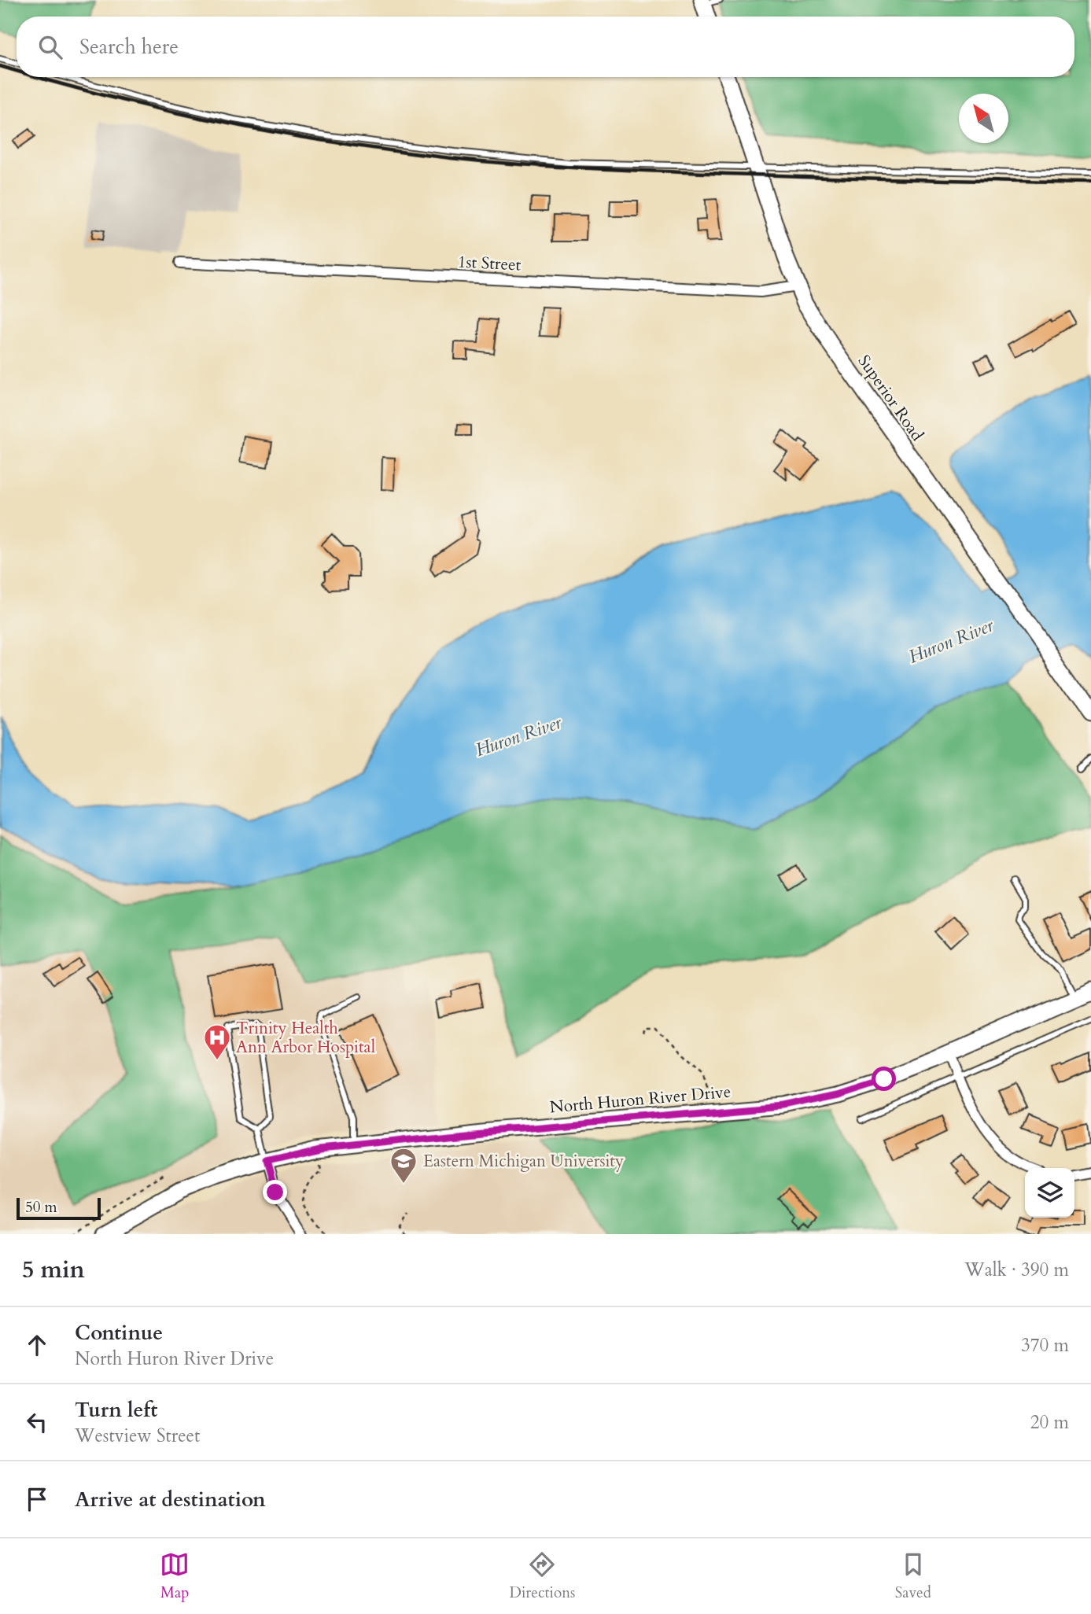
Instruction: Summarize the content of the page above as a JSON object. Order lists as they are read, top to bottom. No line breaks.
{"streets":{"main road":["Superior Road","North Huron River Drive"],"street":["1st Street"]},"crossings":[["1st Street","Superior Road"]],"water":["Huron River"],"places":{"hospital":["Trinity Health Ann Arbor Hospital"],"school or university":["Eastern Michigan University"]},"scale_bar":"50 m","north":"top left","page":{"search":"Search here","scale":"50 m","heading":["5 min","Walk · 390 m"],"list":[["Continue","North Huron River Drive","370 m"],["Turn left","Westview Street","20 m"],"Arrive at destination"],"nav":["Map","Directions","Saved"]}}
